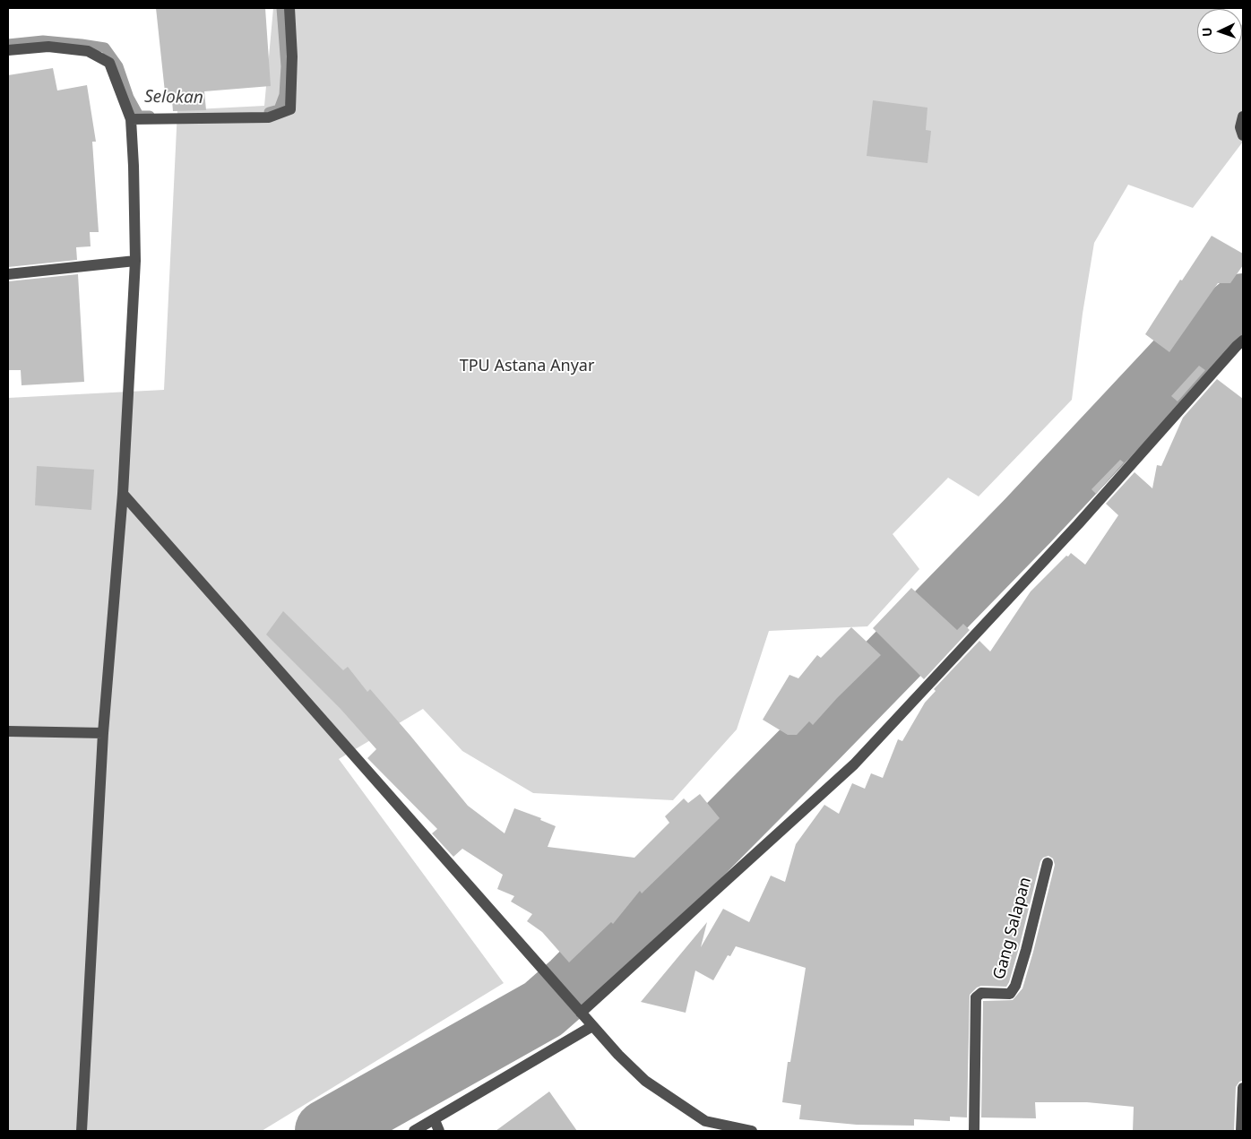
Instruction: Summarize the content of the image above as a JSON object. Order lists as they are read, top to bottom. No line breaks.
{"streets":{"street":["Gang Salapan"]},"water":["Selokan"],"parks":["TPU Astana Anyar"],"north":"left"}
